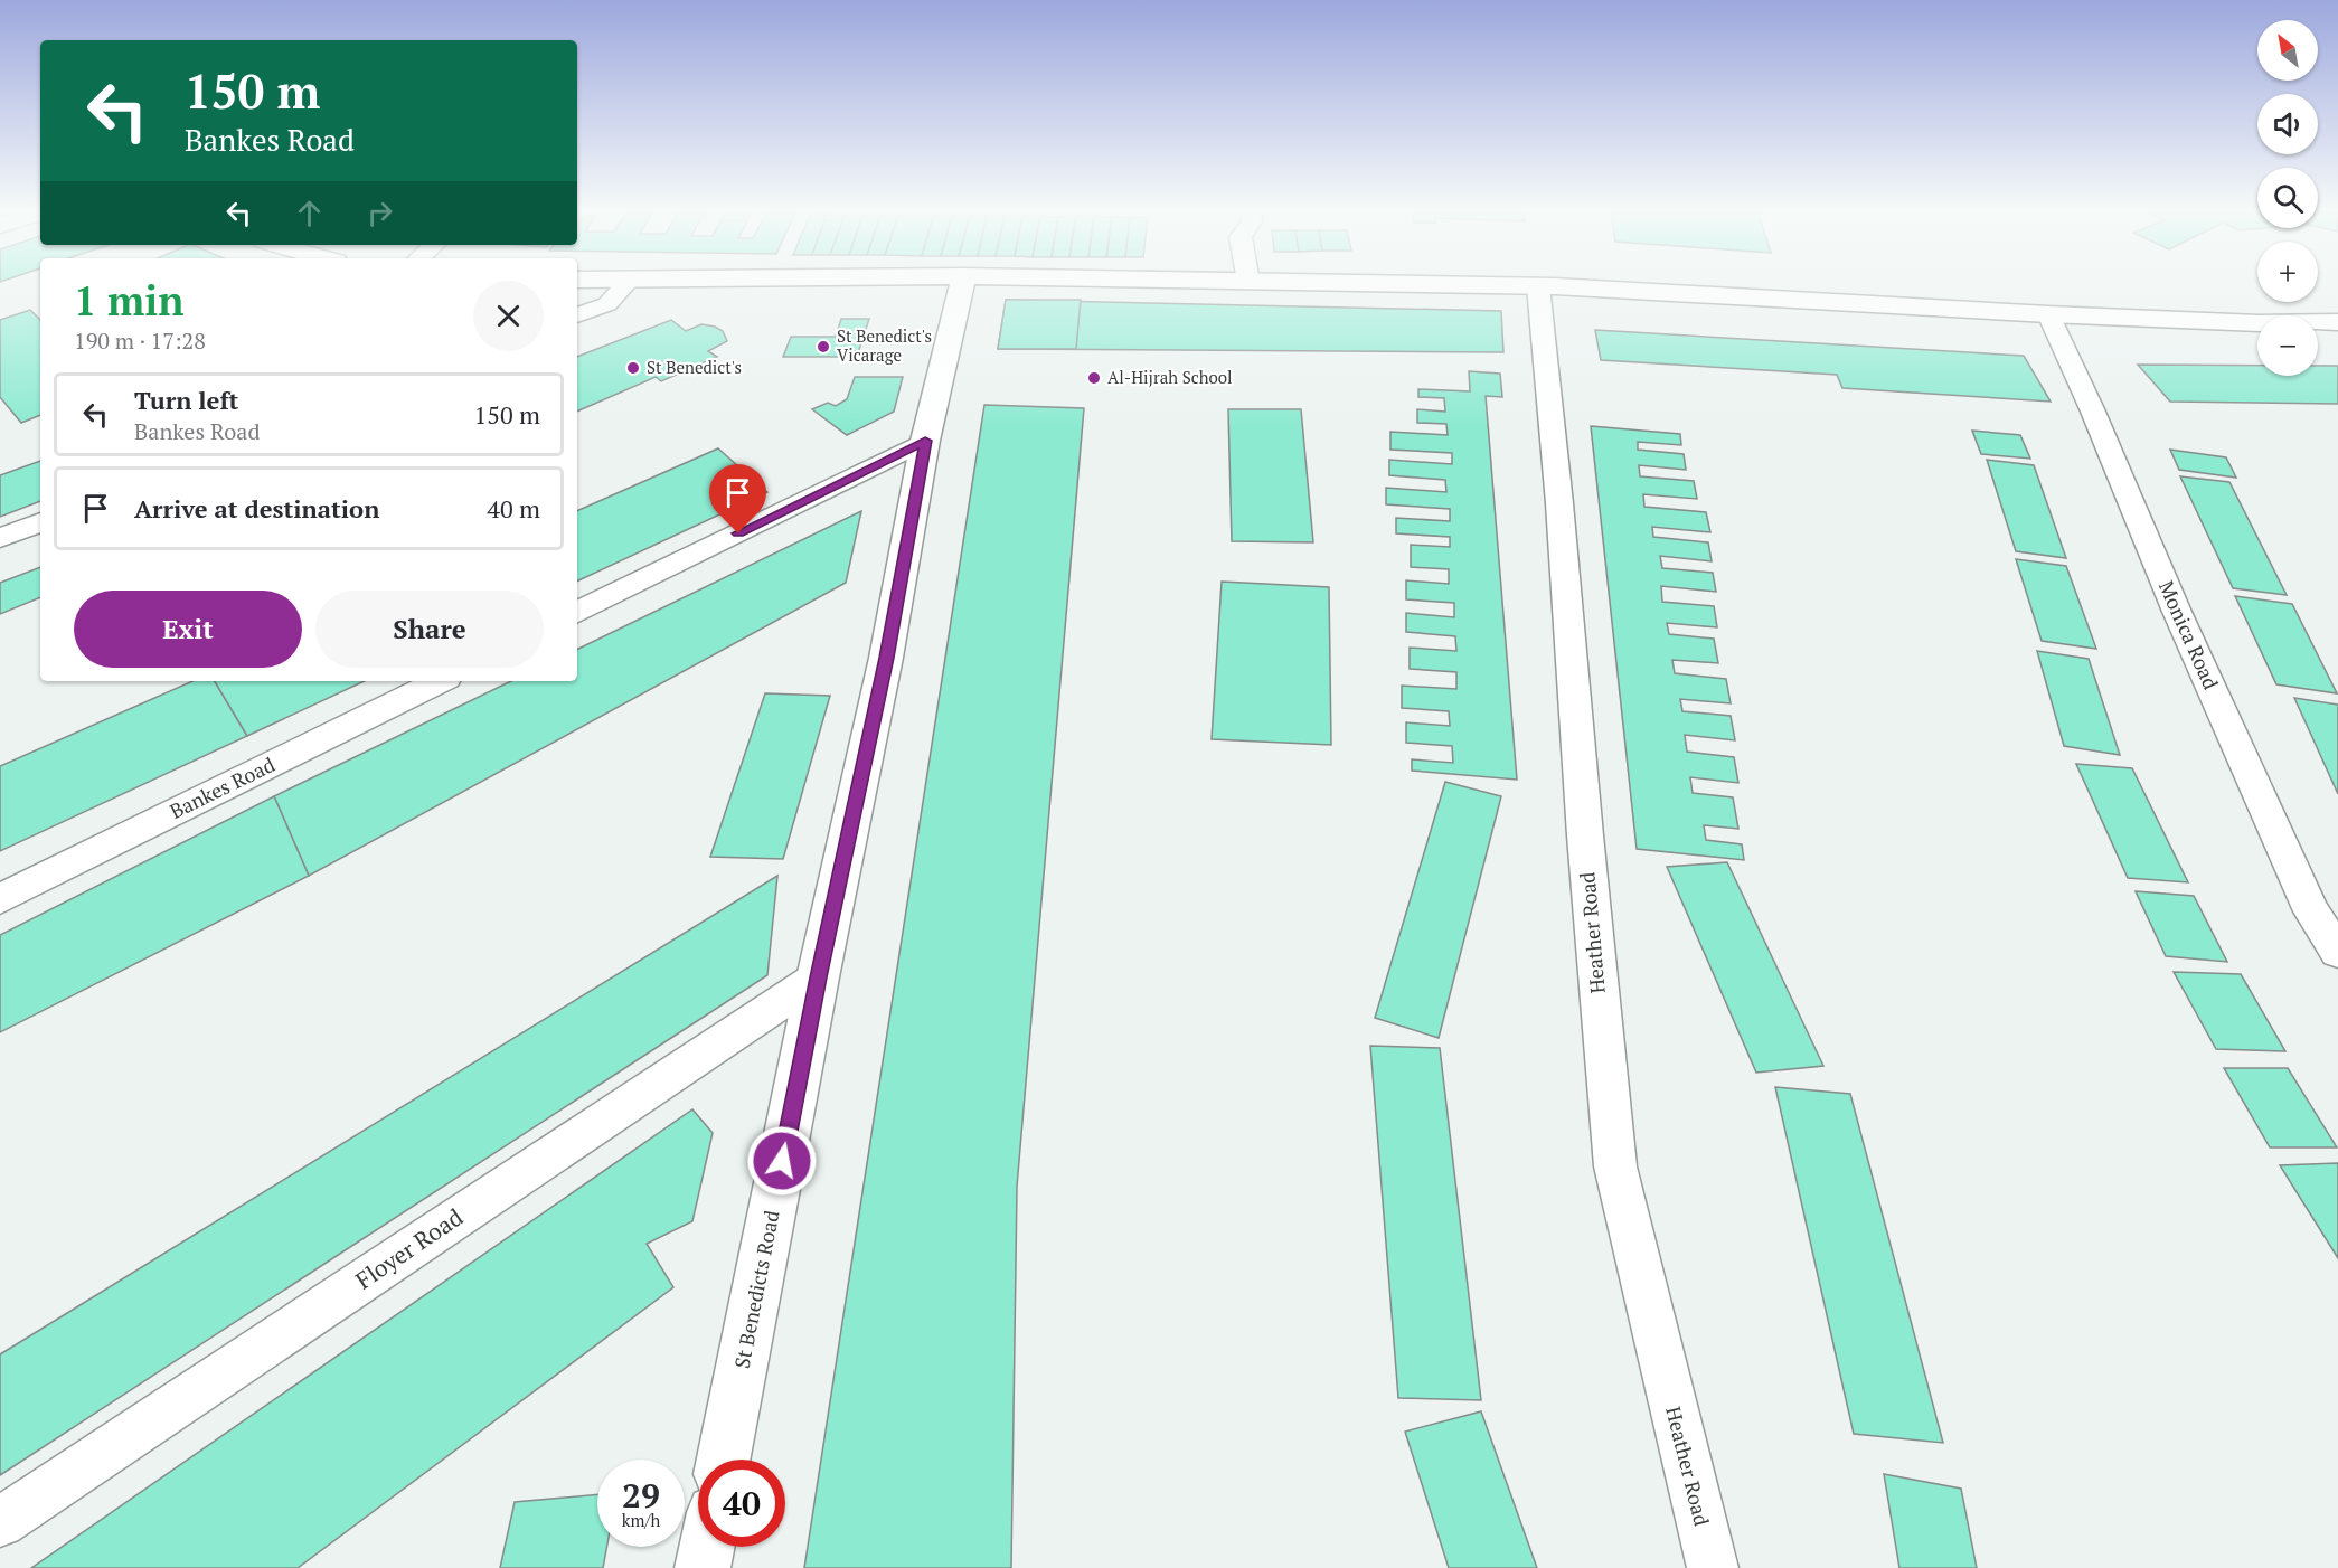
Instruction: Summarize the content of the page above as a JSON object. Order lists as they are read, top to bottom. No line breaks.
{"streets":{"street":["Monica Road","Bankes Road","Heather Road","Floyer Road","St Benedicts Road"]},"crossings":[["Floyer Road","St Benedicts Road"]],"places":["St Benedict's Vicarage","St Benedict's","Al-Hijrah School"],"north":"top left","page":{"map_buttons":["+","−"],"turn":["150 m","Bankes Road"],"heading":["1 min","190 m · 17:28"],"list":[{"name":"Turn left","note":"Bankes Road","value":"150 m"},{"name":"Arrive at destination","value":"40 m"}],"buttons":["Exit","Share"],"speed":"29 km/h","limit":"40"}}
